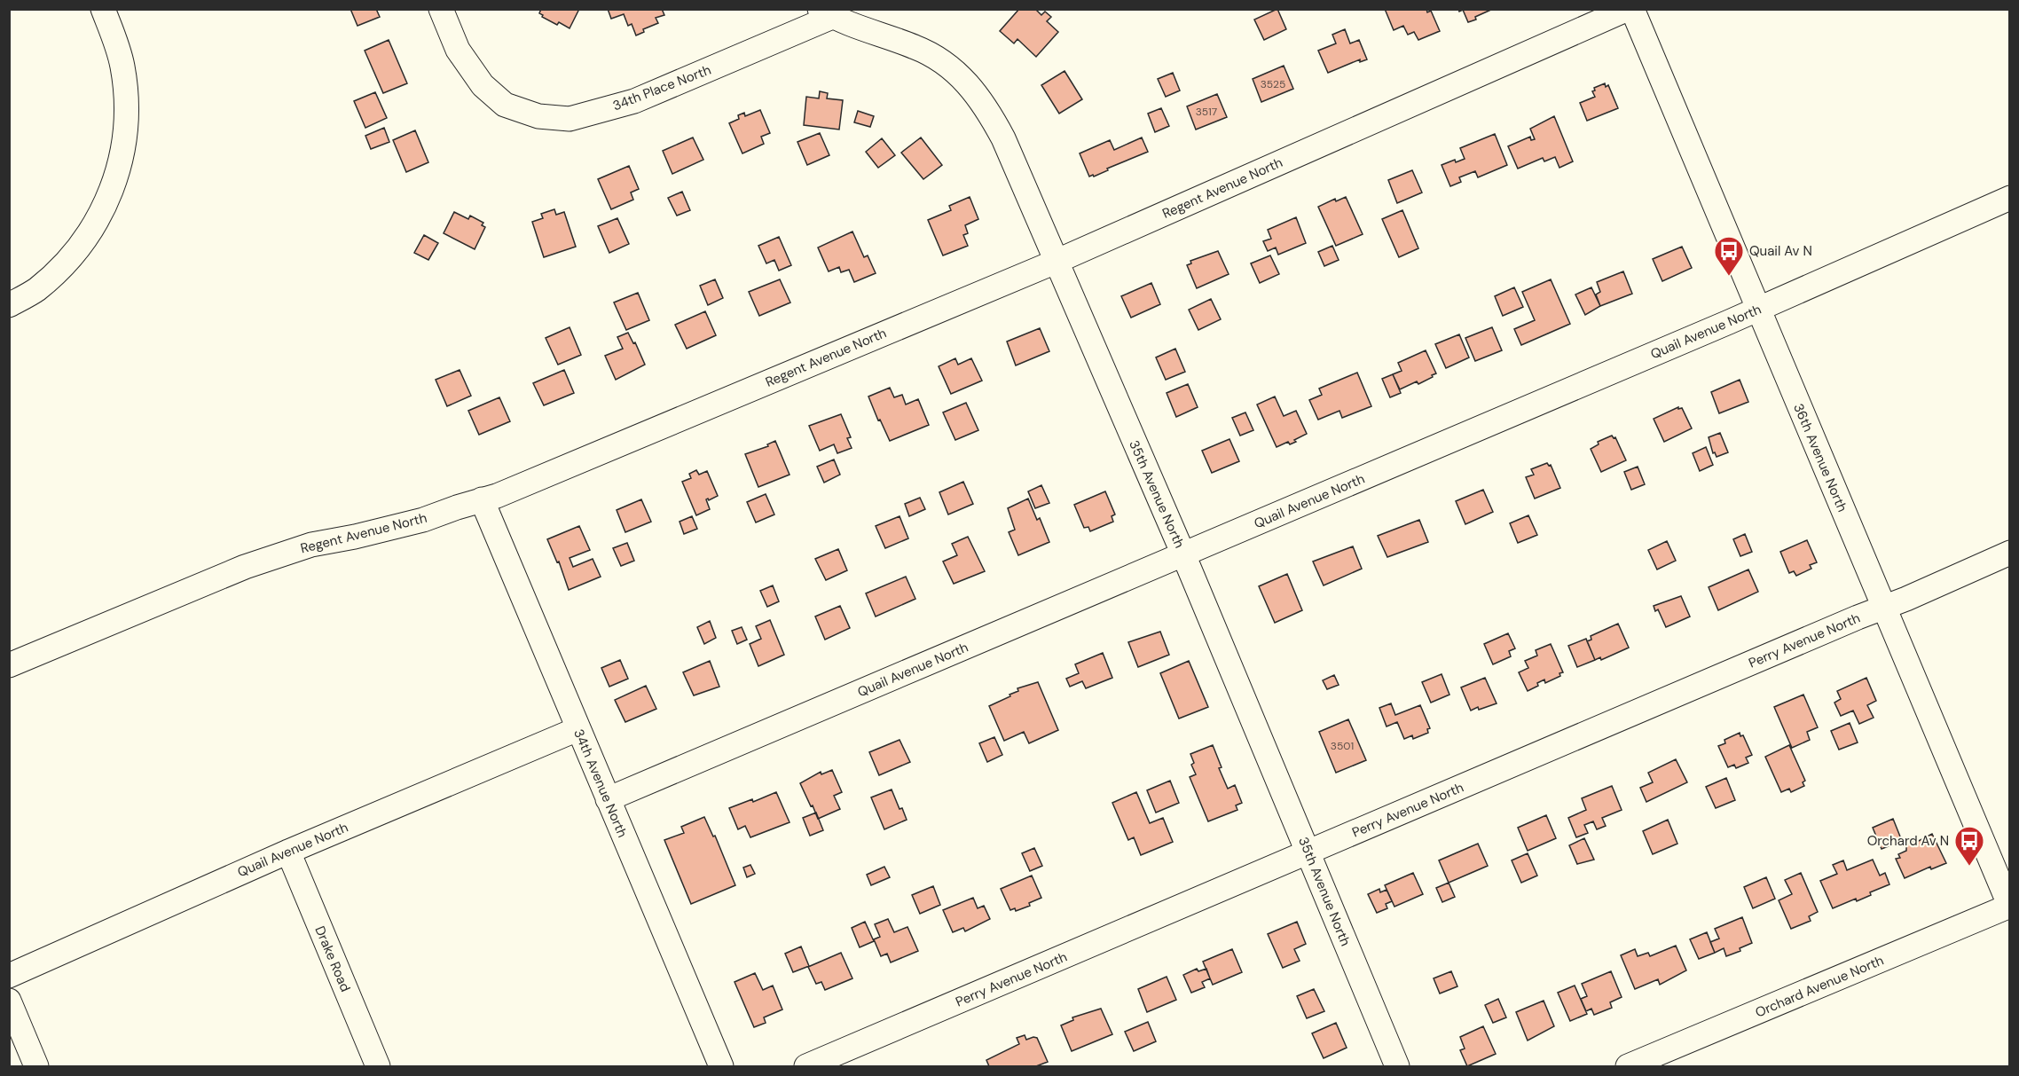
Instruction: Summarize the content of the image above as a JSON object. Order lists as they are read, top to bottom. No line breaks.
{"streets":{"street":["34th Place North","Regent Avenue North","Quail Avenue North","36th Avenue North","35th Avenue North","Perry Avenue North","34th Avenue North","Drake Road","Orchard Avenue North"]},"crossings":[["34th Place North","35th Avenue North"],["Regent Avenue North","36th Avenue North"],["Regent Avenue North","35th Avenue North"],["Regent Avenue North","34th Avenue North"],["Quail Avenue North","36th Avenue North"],["Quail Avenue North","35th Avenue North"],["Quail Avenue North","34th Avenue North"],["Quail Avenue North","Drake Road"],["36th Avenue North","Perry Avenue North"],["36th Avenue North","Orchard Avenue North"],["35th Avenue North","Perry Avenue North"]],"places":{"bus stop":["Quail Av N","Orchard Av N"]},"house_numbers":["3525","3517","3501"]}
